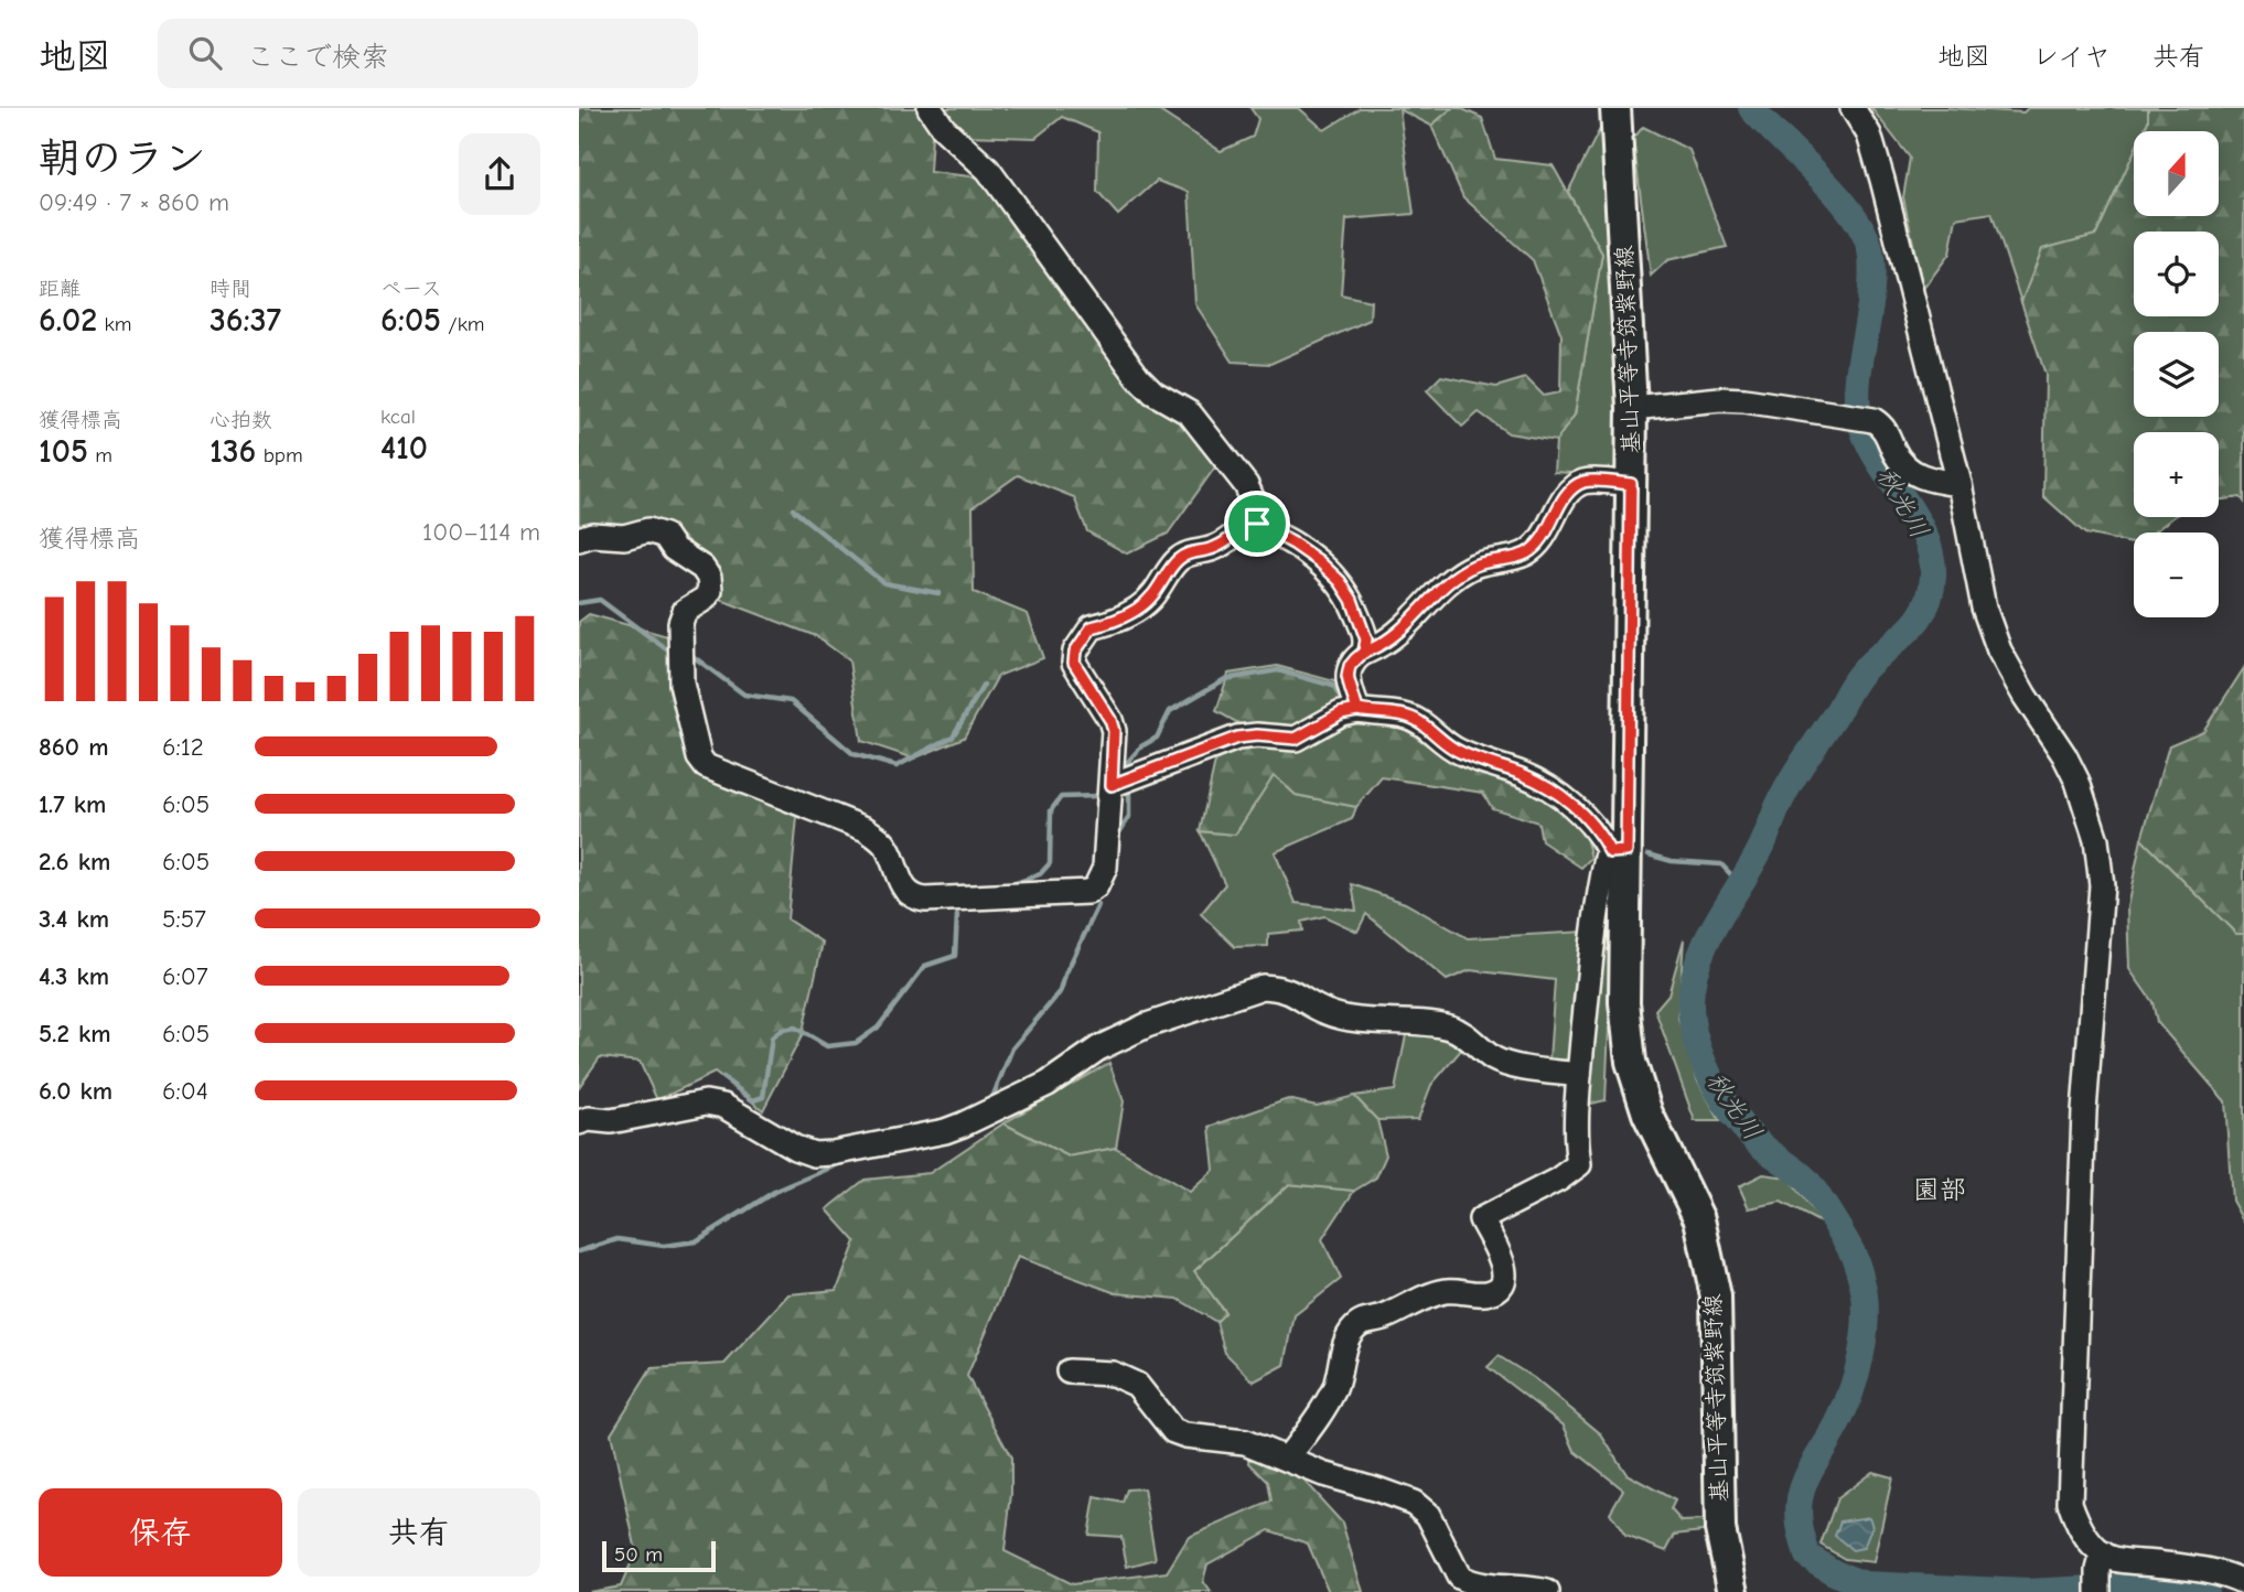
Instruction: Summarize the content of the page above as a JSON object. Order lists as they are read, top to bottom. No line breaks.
{"streets":{"main road":["基山平等寺筑紫野線"]},"districts":["園部"],"water":["秋光川"],"scale_bar":"50 m","north":"top","page":{"header":"地図","search":"ここで検索","nav":["地図","レイヤ","共有"],"heading":["朝のラン","09:49 · 7 × 860 m"],"map_buttons":["+","−"],"stats":[["距離","6.02 km"],["時間","36:37"],["ペース","6:05 /km"],["獲得標高","105 m"],["心拍数","136 bpm"],["kcal","410"]],"chart":["獲得標高","100–114 m"],"list":[{"name":"860 m","note":"6:12"},{"name":"1.7 km","note":"6:05"},{"name":"2.6 km","note":"6:05"},{"name":"3.4 km","note":"5:57"},{"name":"4.3 km","note":"6:07"},{"name":"5.2 km","note":"6:05"},{"name":"6.0 km","note":"6:04"}],"buttons":["保存","共有"],"scale":"50 m"}}
